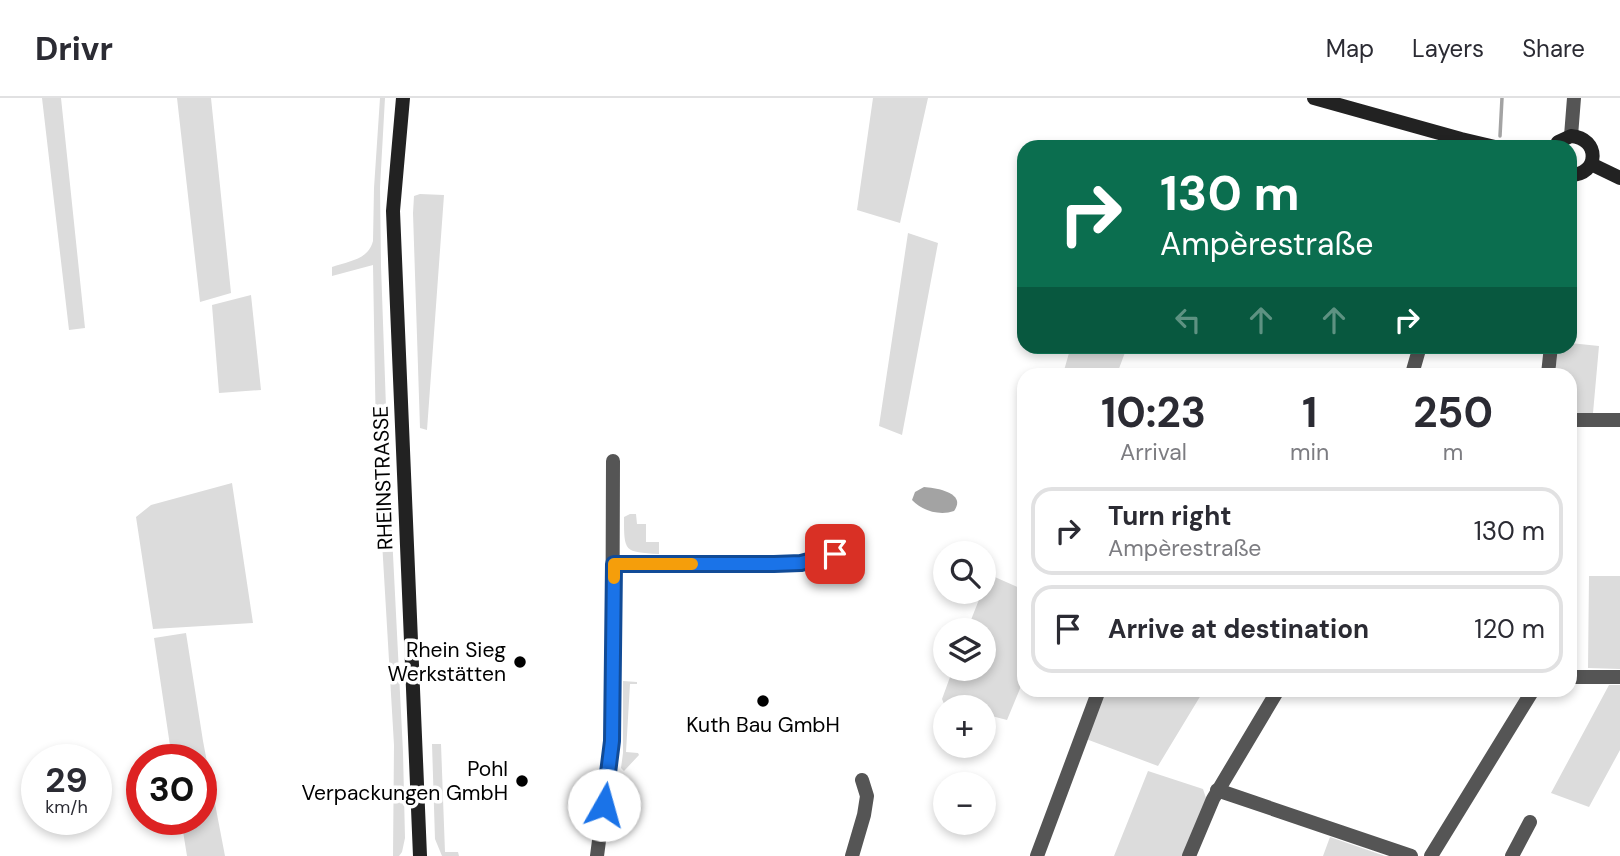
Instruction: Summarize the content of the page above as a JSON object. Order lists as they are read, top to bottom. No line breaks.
{"streets":{"main road":["RHEINSTRASSE"]},"places":["Rhein Sieg Werkstätten","Kuth Bau GmbH","Pohl Verpackungen GmbH"],"page":{"header":"Drivr","nav":["Map","Layers","Share"],"turn":["130 m","Ampèrestraße"],"eta":["10:23","Arrival","1","min","250","m"],"list":[{"name":"Turn right","note":"Ampèrestraße","value":"130 m"},{"name":"Arrive at destination","value":"120 m"}],"map_buttons":["+","−"],"speed":"29 km/h","limit":"30"}}
